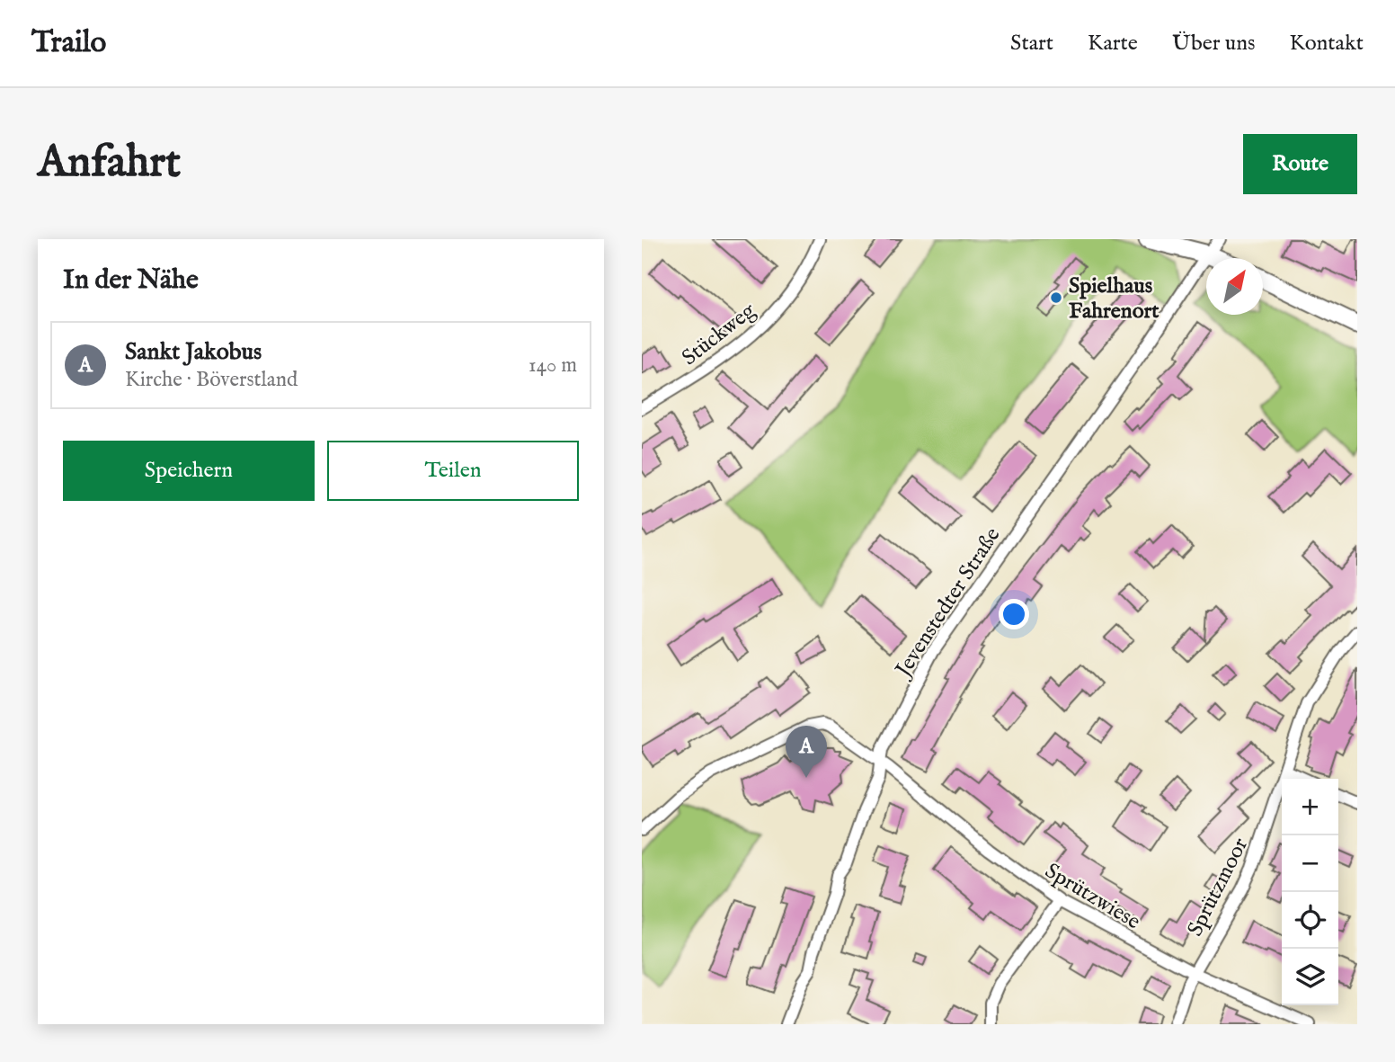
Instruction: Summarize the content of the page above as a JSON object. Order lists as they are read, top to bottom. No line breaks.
{"streets":{"street":["Stückweg","Jevenstedter Straße","Sprützmoor","Sprützwiese"]},"crossings":[["Jevenstedter Straße","Sprützwiese"],["Sprützmoor","Sprützwiese"]],"places":["Spielhaus Fahrenort"],"north":"top right","page":{"header":"Trailo","nav":["Start","Karte","Über uns","Kontakt"],"buttons":["Route",["Speichern","Teilen"]],"title":"Anfahrt","heading":"In der Nähe","list":[{"mark":"A","name":"Sankt Jakobus","note":"Kirche · Böverstland","value":"140 m"}],"pins":"A","map_buttons":["+","−"]}}
